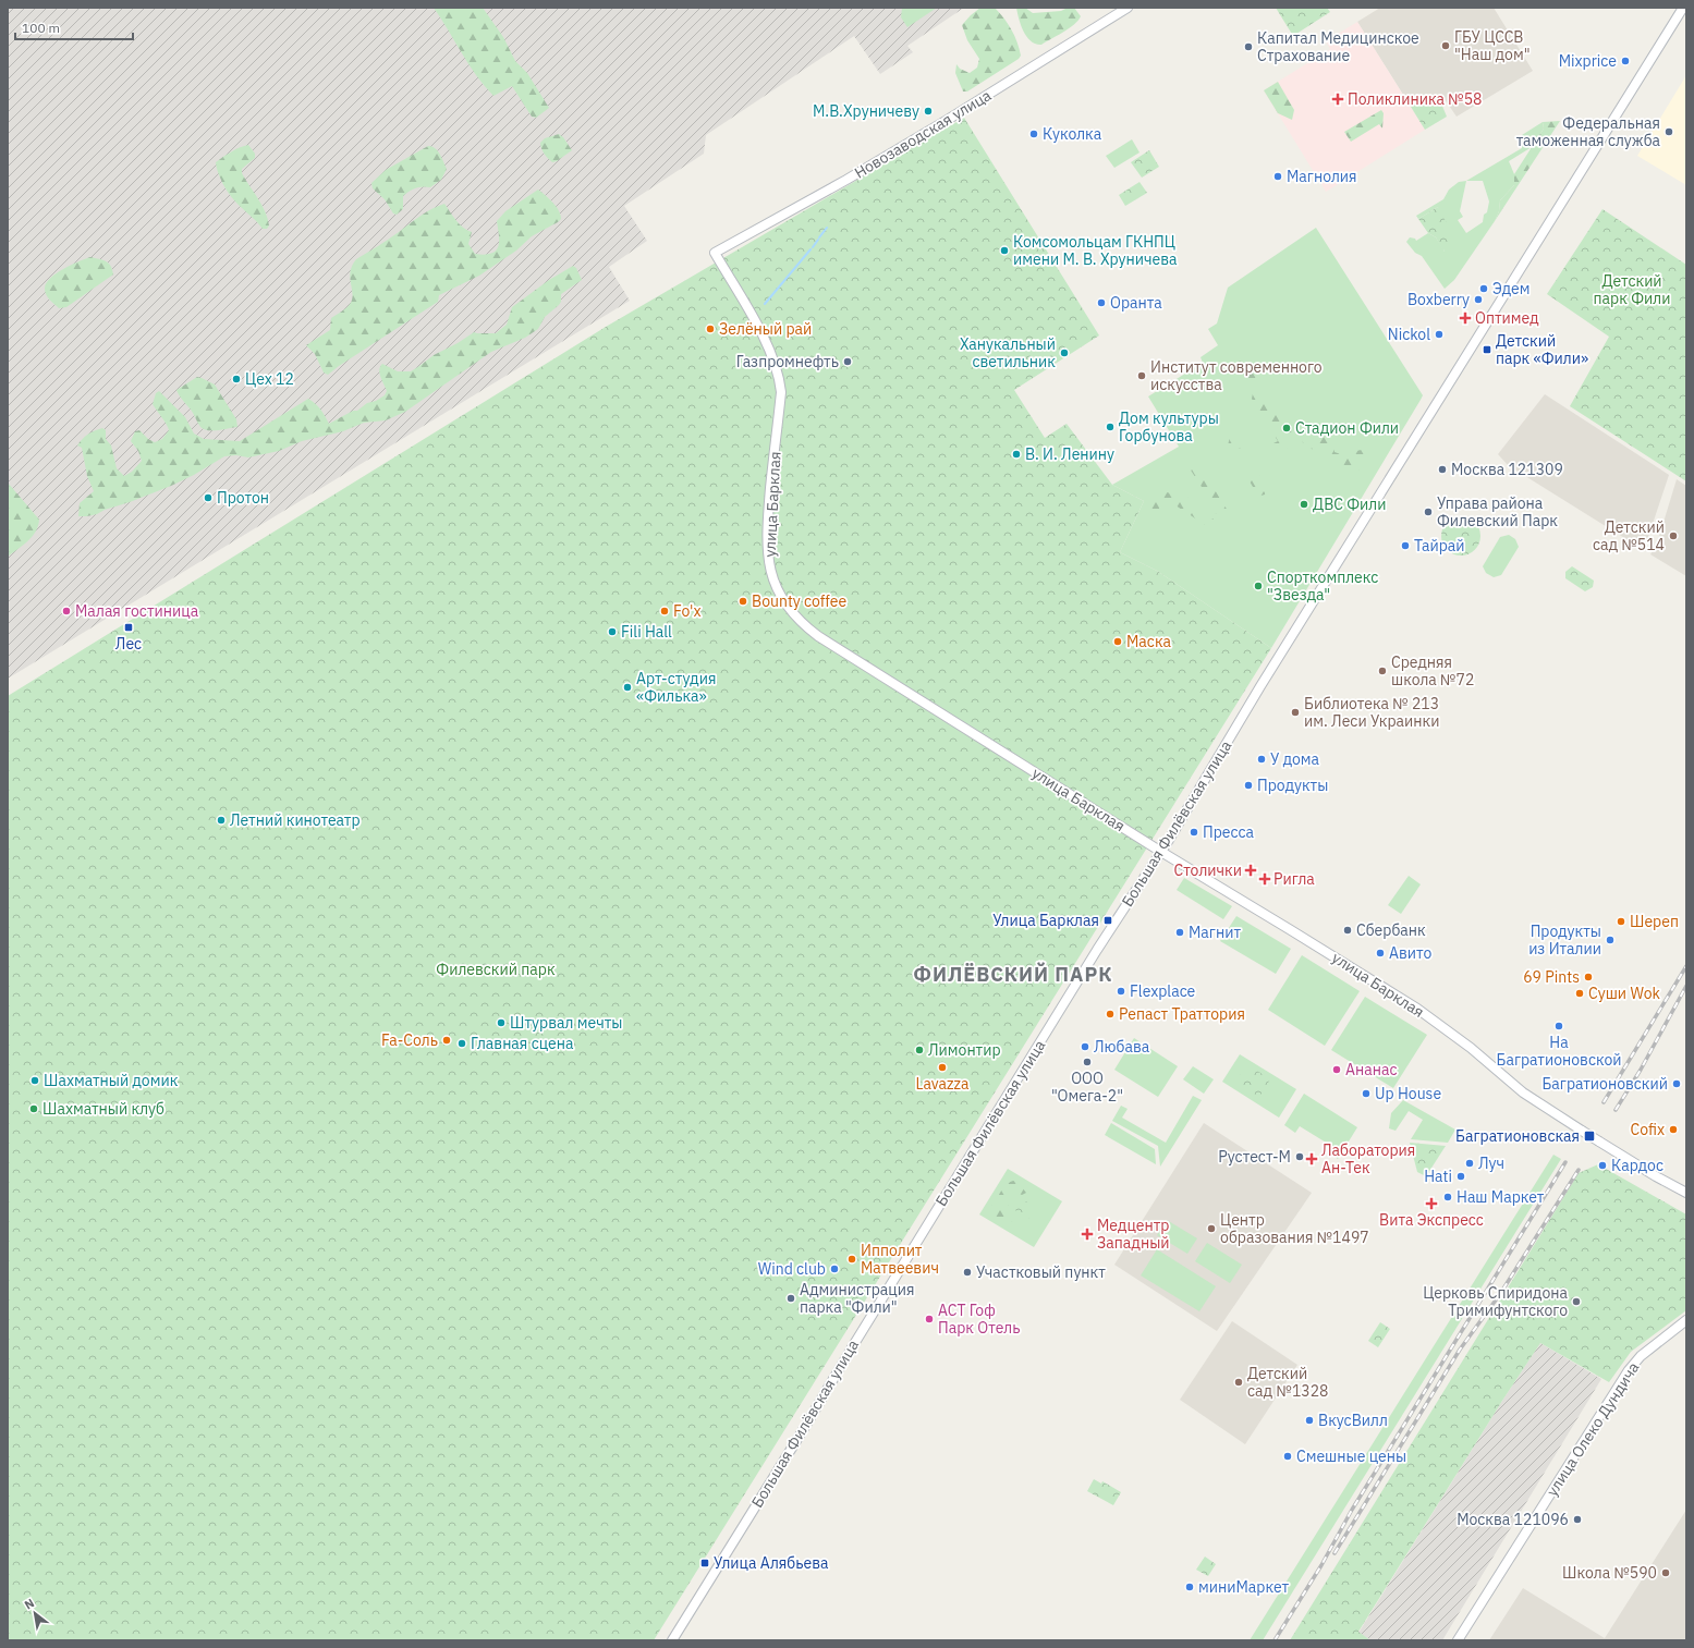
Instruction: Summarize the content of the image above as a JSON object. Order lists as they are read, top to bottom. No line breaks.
{"streets":{"main road":["Новозаводская улица","улица Барклая","Большая Филёвская улица","улица Олеко Дундича"]},"crossings":[["Новозаводская улица","улица Барклая"],["улица Барклая","Большая Филёвская улица"]],"districts":["ФИЛЁВСКИЙ ПАРК"],"parks":["Детский парк Фили","Филевский парк"],"places":{"other":["ГБУ ЦССВ \"Наш дом\"","Капитал Медицинское Страхование","Mixprice","М.В.Хруничеву","Федеральная таможенная служба","Куколка","Магнолия","Комсомольцам ГКНПЦ имени М. В. Хруничева","Эдем","Boxberry","Оранта","Зелёный рай","Nickol","Ханукальный светильник","Газпромнефть","Институт современного искусства","Цех 12","Дом культуры Горбунова","Стадион Фили","В. И. Ленину","Москва 121309","Протон","ДВС Фили","Управа района Филевский Парк","Детский сад №514","Тайрай","Спорткомплекс \"Звезда\"","Bounty coffee","Малая гостиница","Fo'x","Fili Hall","Маска","Средняя школа №72","Арт-студия «Филька»","Библиотека № 213 им. Леси Украинки","У дома","Продукты","Летний кинотеатр","Пресса","Шереп","Сбербанк","Магнит","Продукты из Италии","Авито","69 Pints","Flexplace","Суши Wok","Репаст Траттория","Штурвал мечты","На Багратионовской","Fa-Соль","Главная сцена","Любава","Лимонтир","ООО \"Омега-2\"","Lavazza","Ананас","Шахматный домик","Багратионовский","Up House","Шахматный клуб","Cofix","Рустест-М","Луч","Кардос","Hati","Наш Маркет","Центр образования №1497","Ипполит Матвеевич","Wind club","Участковый пункт","Администрация парка \"Фили\"","Церковь Спиридона Тримифунтского","АСТ Гоф Парк Отель","Детский сад №1328","ВкусВилл","Смешные цены","Москва 121096","Школа №590","миниМаркет"],"health":["Поликлиника №58","Оптимед","Столички","Ригла","Лаборатория Ан-Тек","Вита Экспресс","Медцентр Западный"],"transit":["Детский парк «Фили»","Лес","Улица Барклая","Багратионовская","Улица Алябьева"]},"scale_bar":"100 m","north":"top left"}
